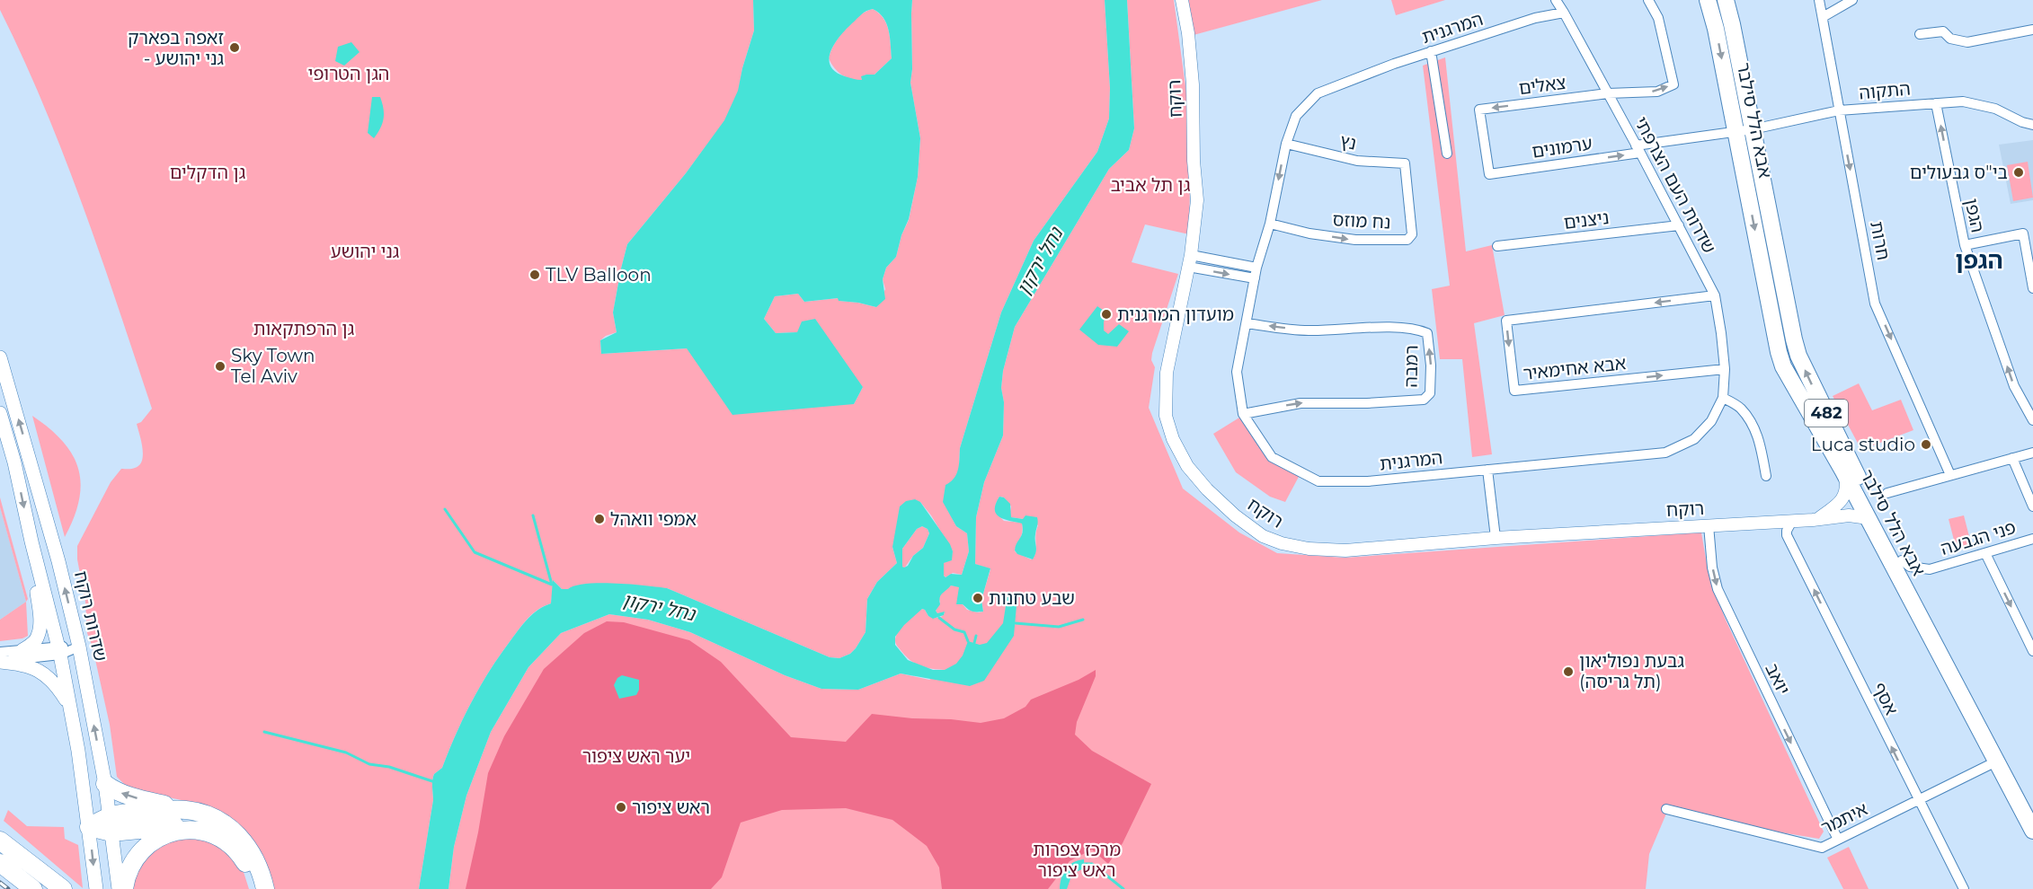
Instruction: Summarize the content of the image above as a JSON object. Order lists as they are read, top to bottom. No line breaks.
{"streets":{"main road":["אבא הלל סילבר","482","שדרות רוקח"],"street":["המרגנית","צאלים","התקוה","רוקח","נץ","ערמונים","שדרות העם הצרפתי","הגפן","ניצנים","נח מוזס","חרות","רמבה","אבא אחימאיר","פני הגבעה","יואב","אסף","איתמר"]},"crossings":[["המרגנית","נץ"],["המרגנית","שדרות העם הצרפתי"],["המרגנית","נח מוזס"],["המרגנית","רמבה"],["צאלים","ערמונים"],["צאלים","שדרות העם הצרפתי"],["התקוה","אבא הלל סילבר"],["התקוה","ערמונים"],["התקוה","שדרות העם הצרפתי"],["התקוה","הגפן"],["התקוה","חרות"],["רוקח","אבא הלל סילבר"],["רוקח","יואב"],["רוקח","אסף"],["אבא הלל סילבר","פני הגבעה"],["אבא הלל סילבר","איתמר"],["נץ","נח מוזס"],["ערמונים","שדרות העם הצרפתי"],["שדרות העם הצרפתי","ניצנים"],["שדרות העם הצרפתי","אבא אחימאיר"],["יואב","איתמר"],["אסף","איתמר"]],"one_way":["ערמונים","הגפן","חרות","יואב","אסף"],"districts":["הגפן"],"water":["נחל ירקון"],"parks":["הגן הטרופי","גן הדקלים","גן תל אביב","גני יהושע","גן הרפתקאות","יער ראש ציפור","מרכז צפרות ראש ציפור"],"places":["זאפה בפארק - גני יהושע","בי\"ס גבעולים","TLV Balloon","מועדון המרגנית","Sky Town Tel Aviv","Luca studio","אמפי וואהל","שבע טחנות","גבעת נפוליאון (תל גריסה)","ראש ציפור"]}
